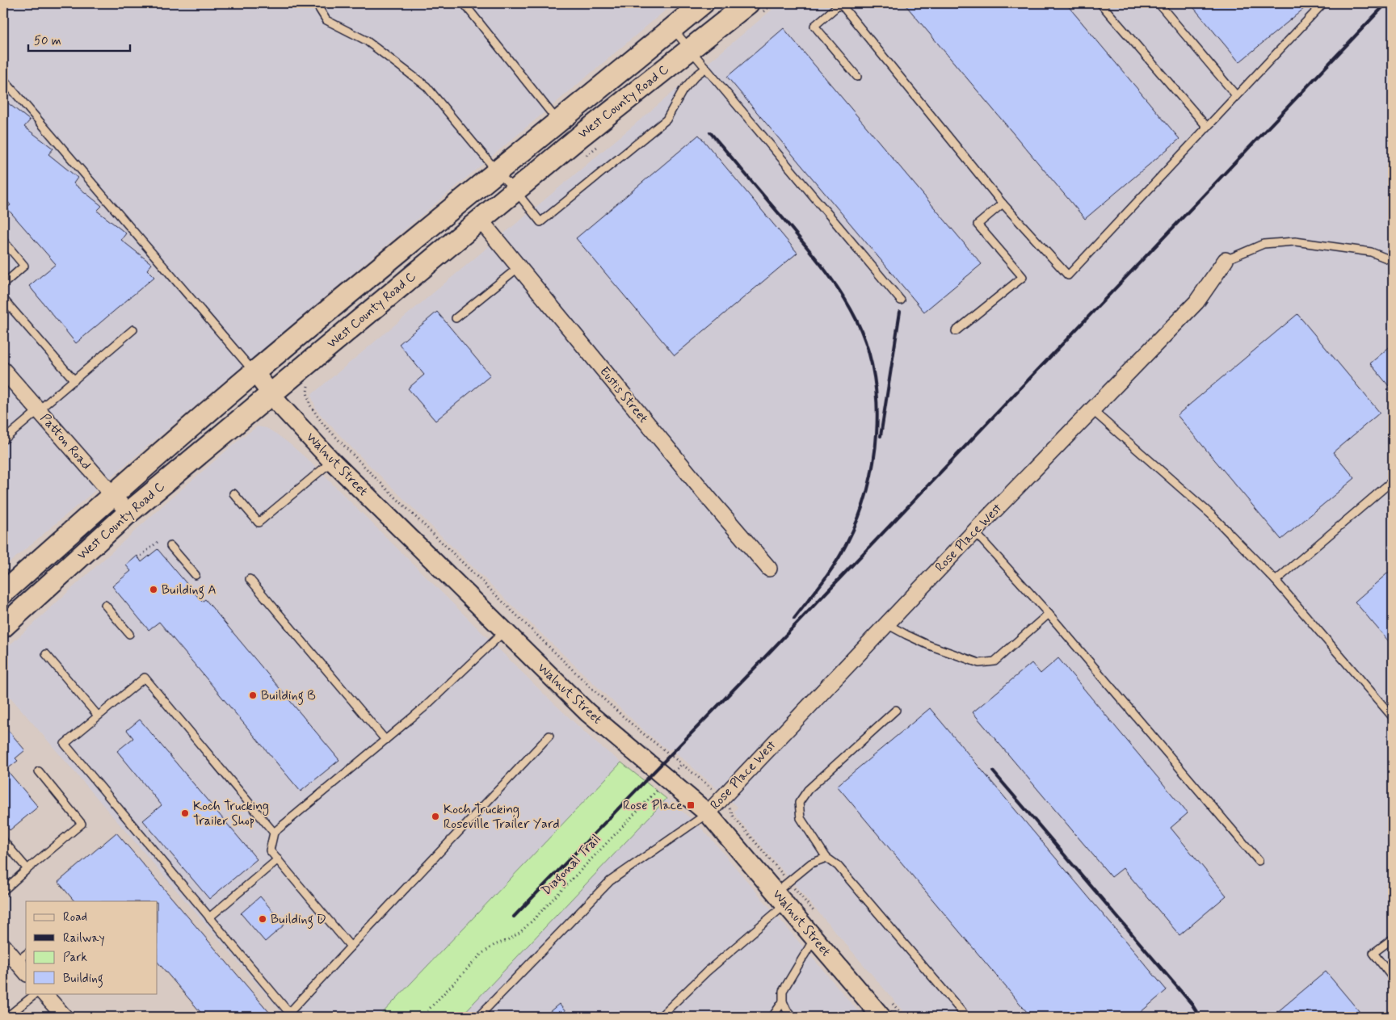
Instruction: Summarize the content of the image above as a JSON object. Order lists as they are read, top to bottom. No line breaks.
{"streets":{"main road":["West County Road C"],"street":["Eustis Street","Patton Road","Walnut Street","Rose Place West"],"path":["Diagonal Trail"]},"crossings":[["West County Road C","Eustis Street"],["West County Road C","Patton Road"],["West County Road C","Walnut Street"],["Walnut Street","Rose Place West"],["Walnut Street","Diagonal Trail"]],"places":{"other":["Building A","Building B","Koch Trucking Trailer Shop","Koch Trucking Roseville Trailer Yard","Building D"],"transit":["Rose Place"]},"legend":["Road","Railway","Park","Building"],"scale_bar":"50 m"}
